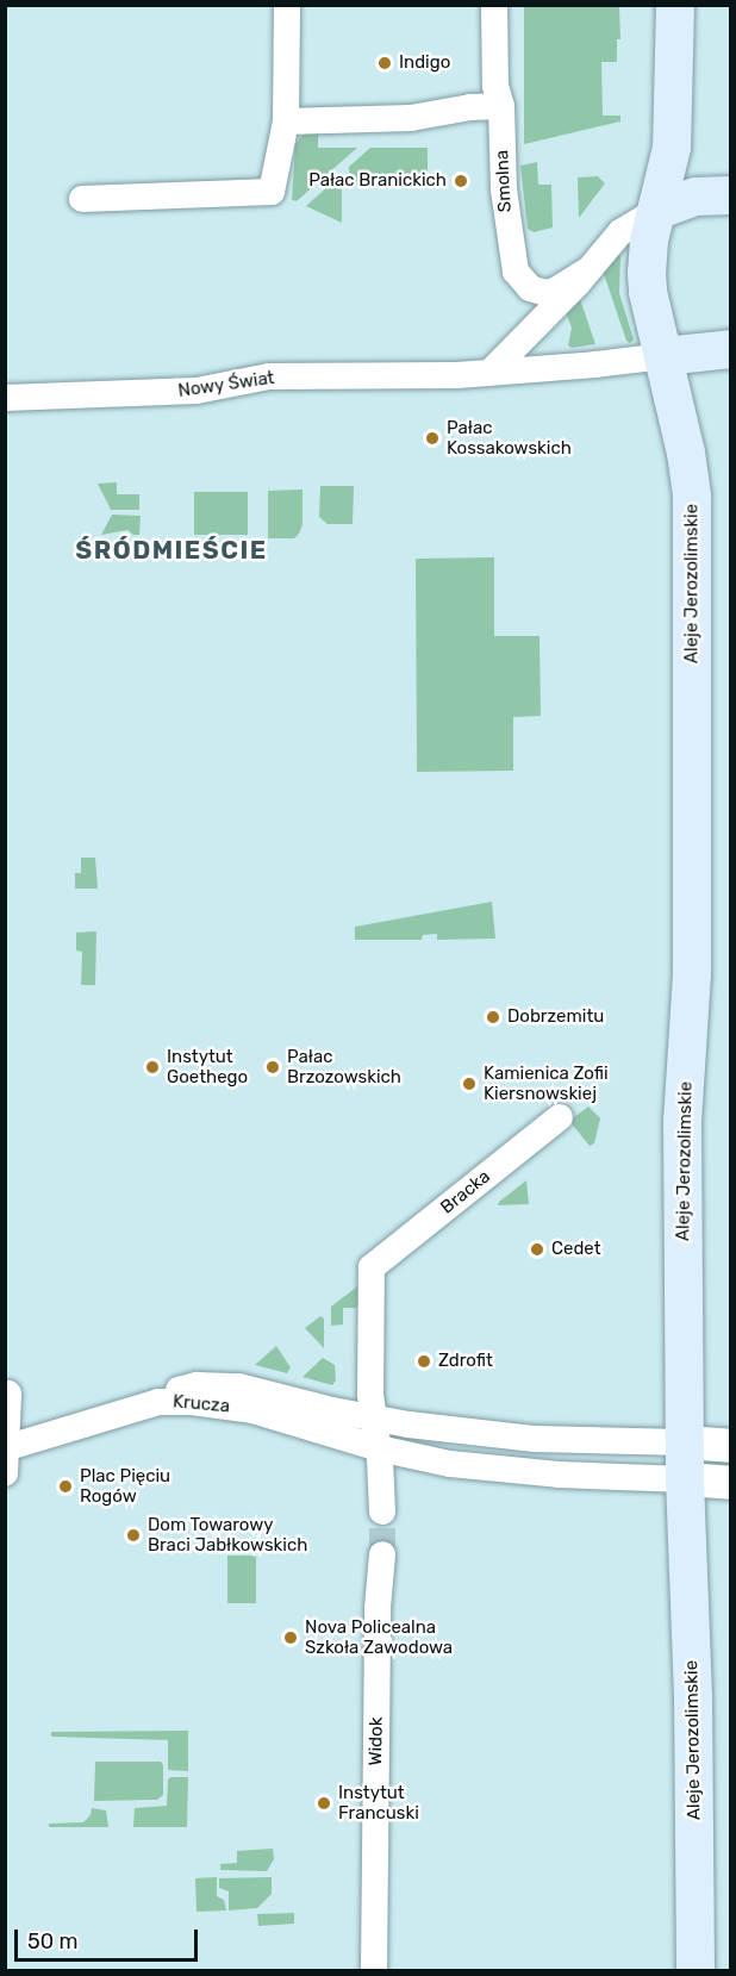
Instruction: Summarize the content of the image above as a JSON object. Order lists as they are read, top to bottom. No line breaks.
{"streets":{"main road":["Aleje Jerozolimskie"],"street":["Smolna","Nowy Świat","Bracka","Krucza","Widok"]},"crossings":[["Nowy Świat","Aleje Jerozolimskie"],["Aleje Jerozolimskie","Krucza"],["Bracka","Krucza"]],"districts":["ŚRÓDMIEŚCIE"],"places":["Indigo","Pałac Branickich","Pałac Kossakowskich","Dobrzemitu","Instytut Goethego","Pałac Brzozowskich","Kamienica Zofii Kiersnowskiej","Cedet","Zdrofit","Plac Pięciu Rogów","Dom Towarowy Braci Jabłkowskich","Nova Policealna Szkoła Zawodowa","Instytut Francuski"],"scale_bar":"50 m"}
